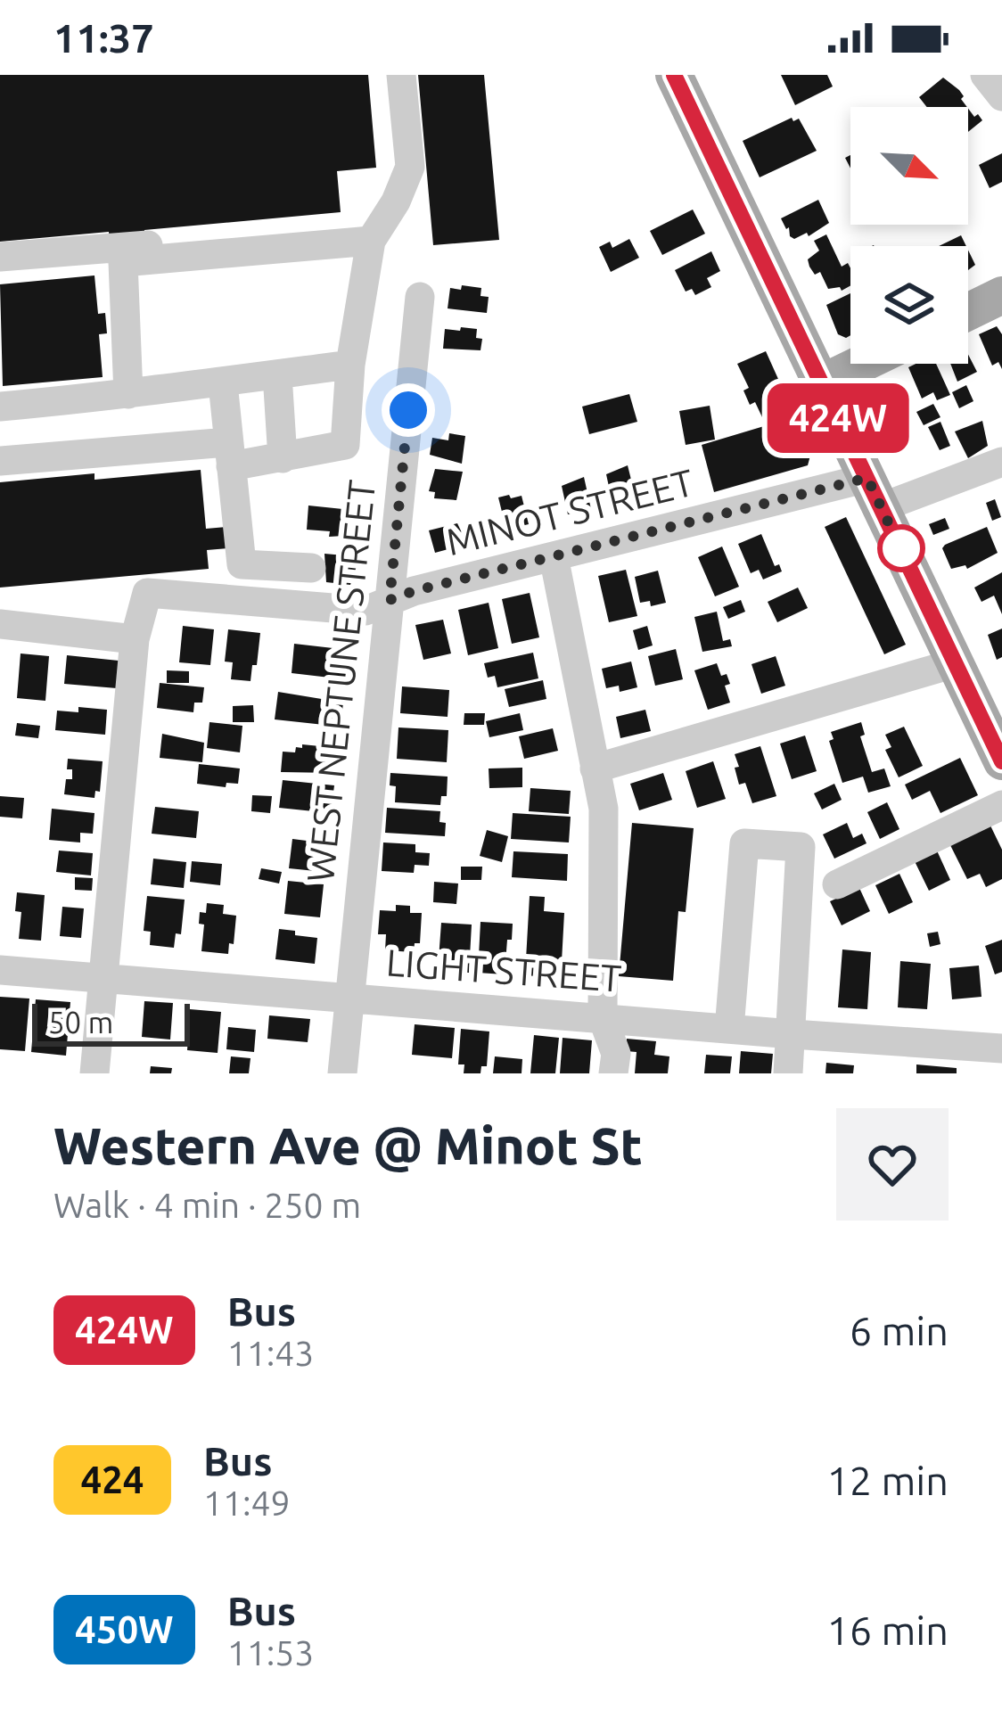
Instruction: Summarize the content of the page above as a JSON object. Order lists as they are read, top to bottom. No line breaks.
{"streets":{"street":["MINOT STREET","WEST NEPTUNE STREET","LIGHT STREET"]},"crossings":[["MINOT STREET","WEST NEPTUNE STREET"],["WEST NEPTUNE STREET","LIGHT STREET"]],"lines":["bus line 424W"],"scale_bar":"50 m","north":"bottom right","page":{"status":"11:37","on_map":"424W","scale":"50 m","heading":["Western Ave @ Minot St","Walk · 4 min · 250 m"],"list":[{"mark":"424W","name":"Bus","note":"11:43","value":"6 min"},{"mark":"424","name":"Bus","note":"11:49","value":"12 min"},{"mark":"450W","name":"Bus","note":"11:53","value":"16 min"}]}}
